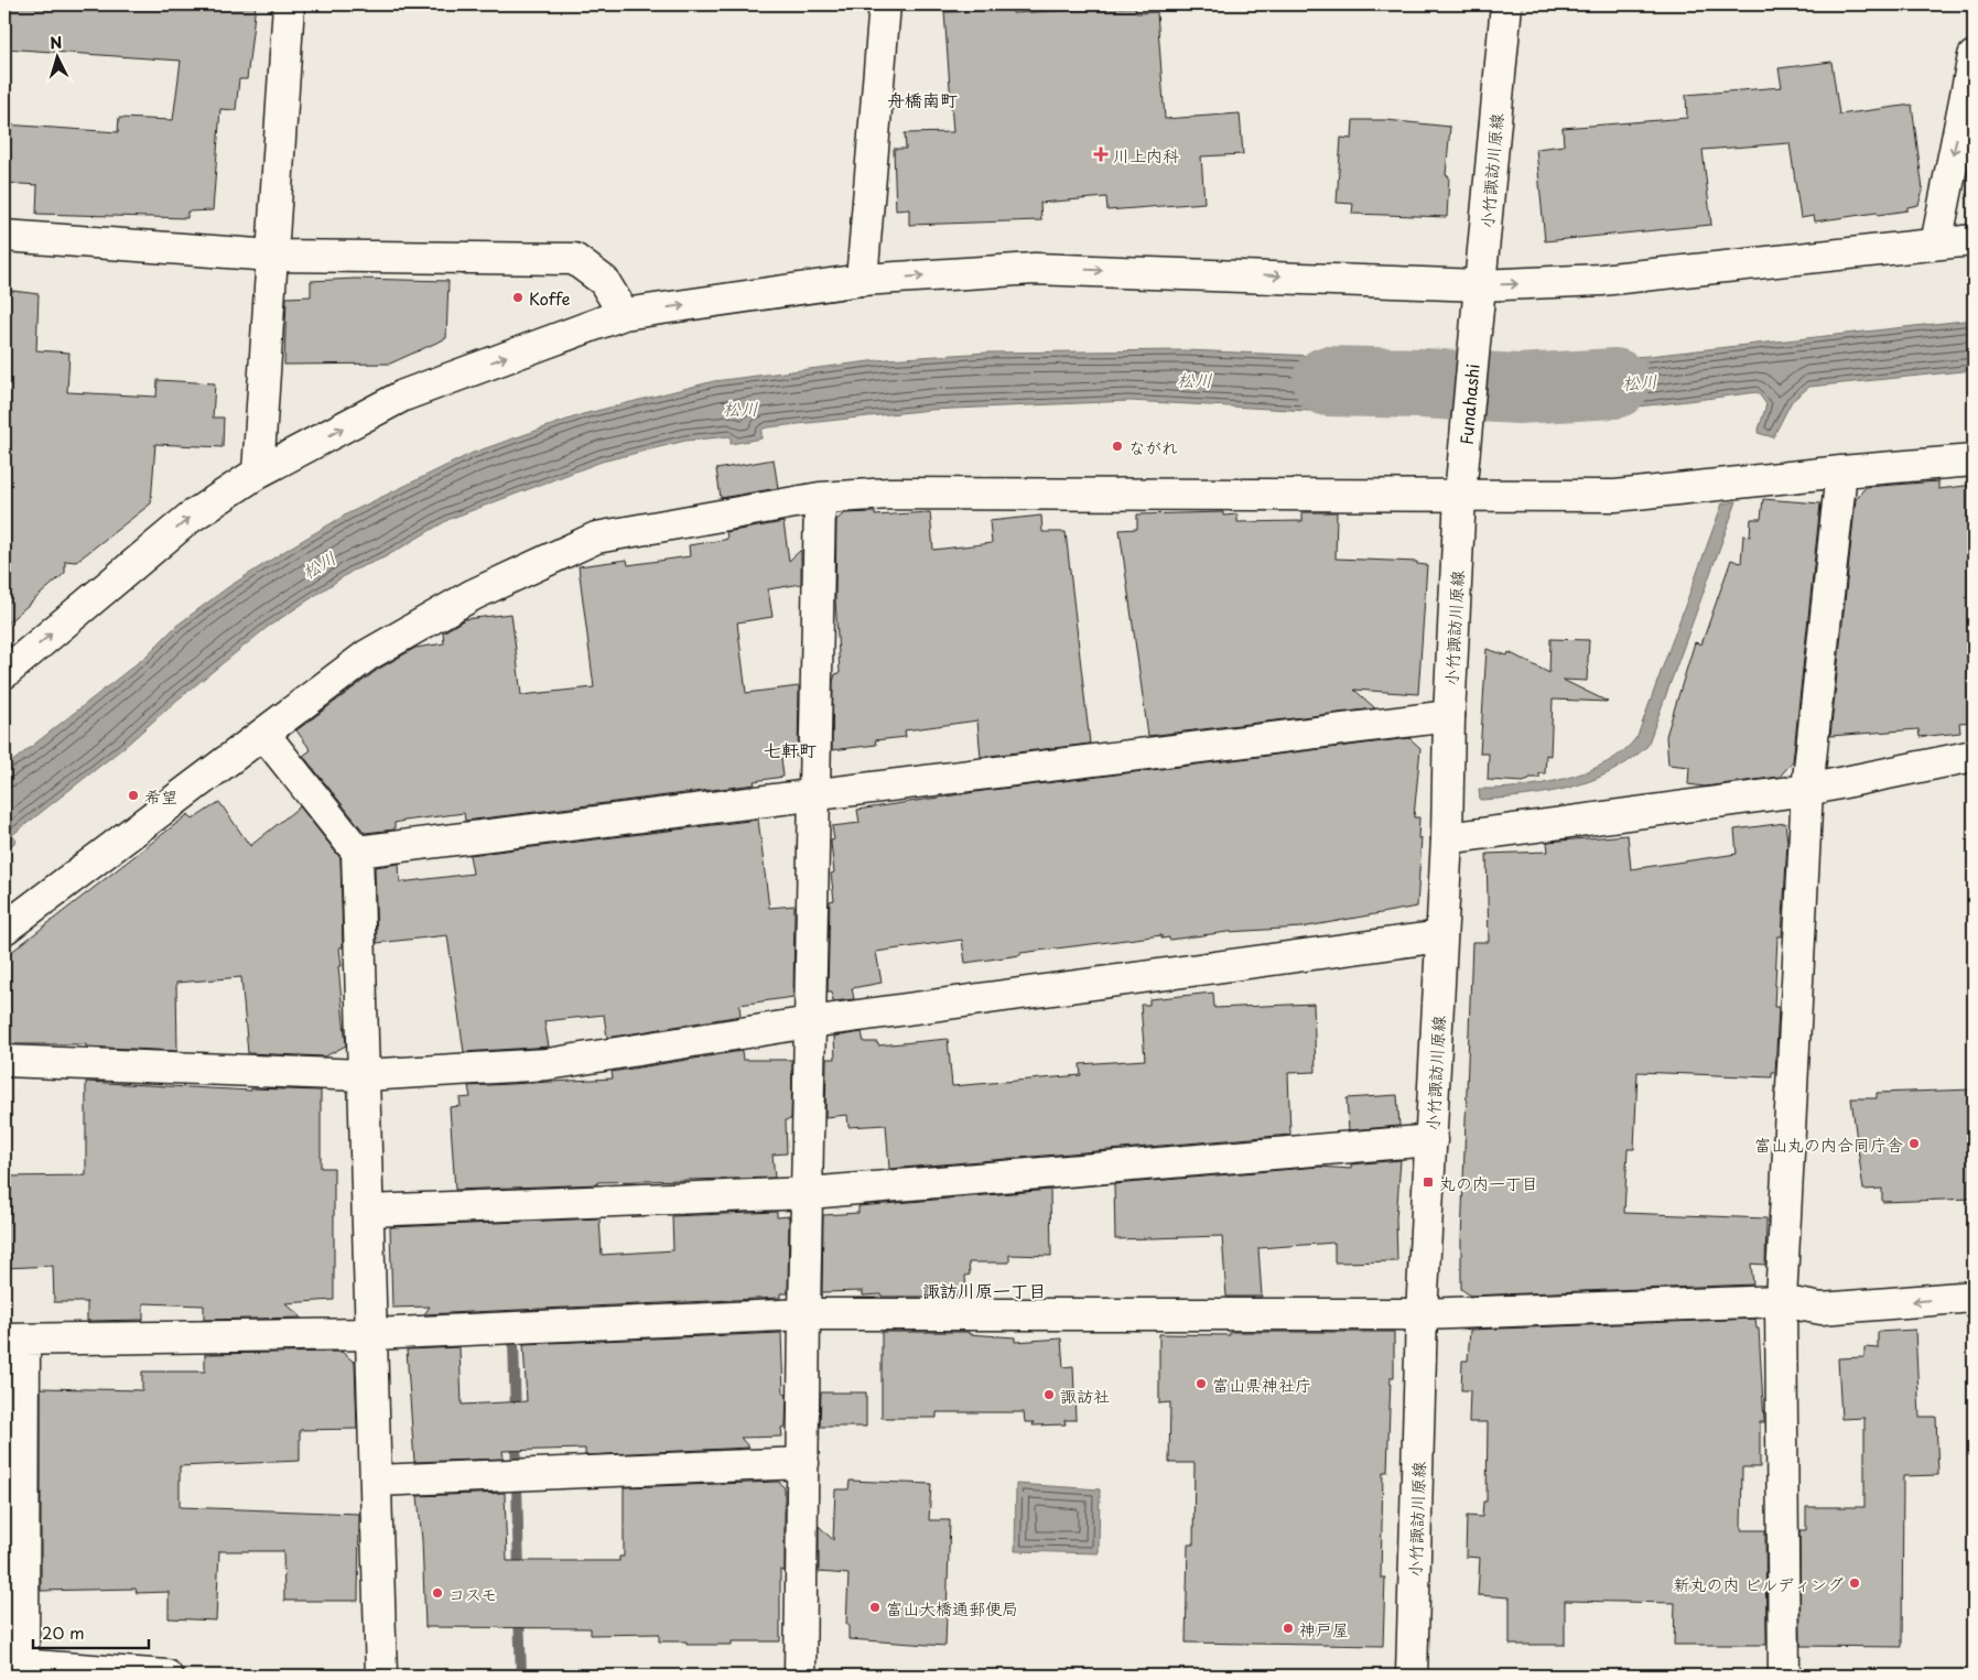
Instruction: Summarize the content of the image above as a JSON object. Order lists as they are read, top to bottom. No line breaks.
{"streets":{"street":["小竹諏訪川原線","Funahashi"]},"crossings":[["小竹諏訪川原線","Funahashi"]],"districts":["舟橋南町","七軒町","諏訪川原一丁目"],"water":["松川"],"places":{"health":["川上内科"],"other":["Koffe","ながれ","希望","富山丸の内合同庁舎","富山県神社庁","諏訪社","新丸の内 ビルディング","コスモ","富山大橋通郵便局","神戸屋"],"transit":["丸の内一丁目"]},"scale_bar":"20 m","north":"top"}
